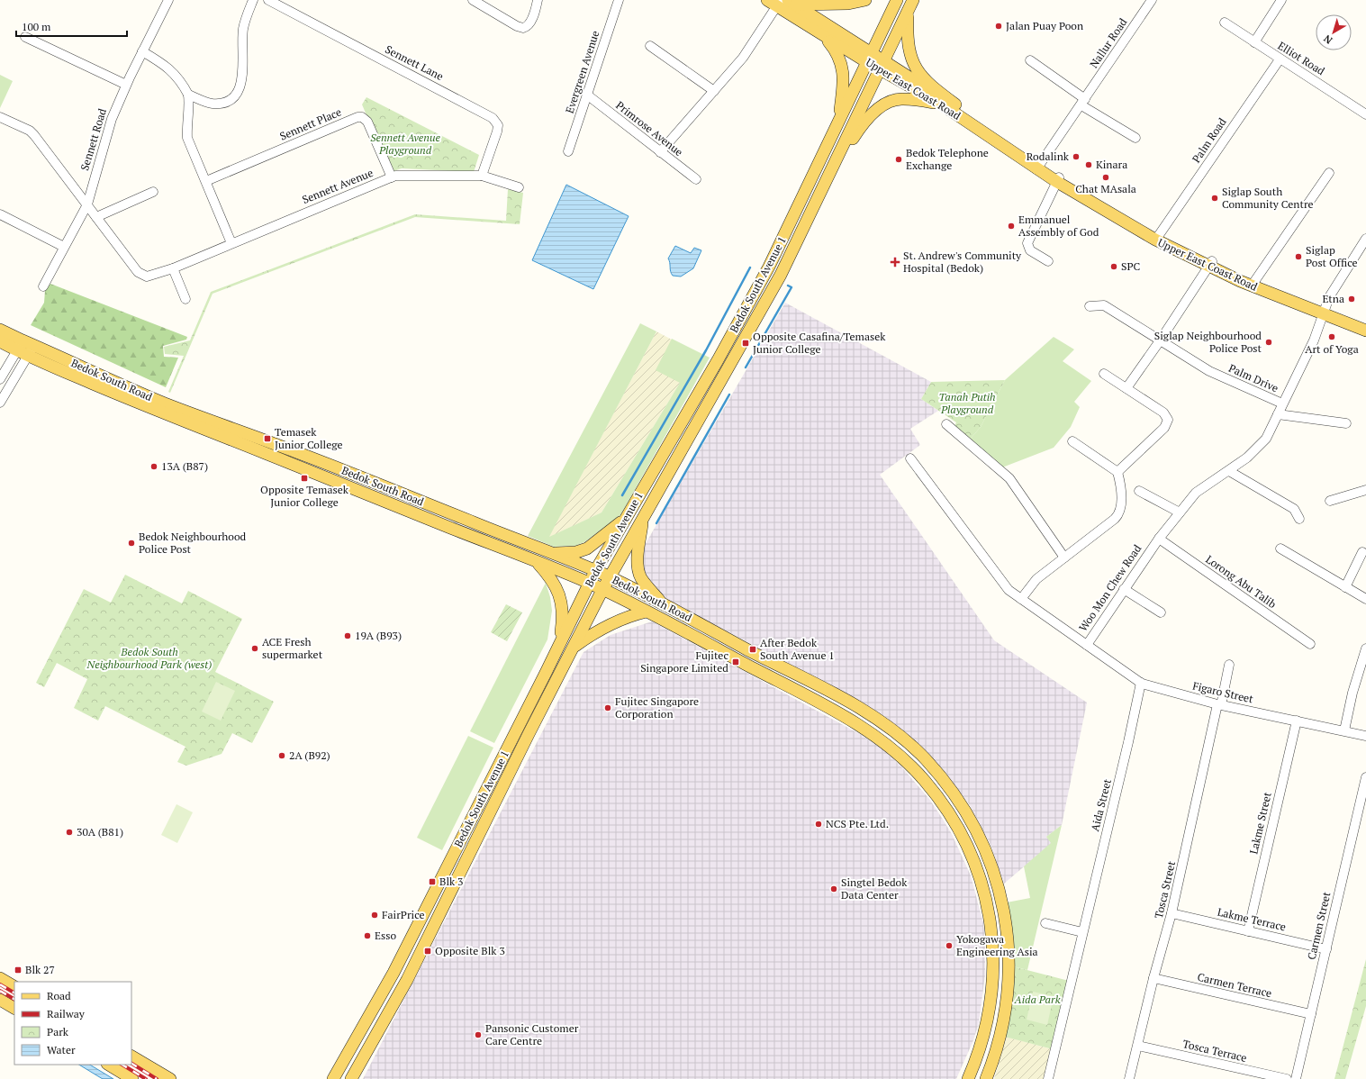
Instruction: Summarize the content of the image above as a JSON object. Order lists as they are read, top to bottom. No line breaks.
{"streets":{"main road":["Upper East Coast Road","Bedok South Avenue 1","Bedok South Road"],"street":["Nallur Road","Elliot Road","Sennett Lane","Evergreen Avenue","Sennett Place","Primrose Avenue","Sennett Road","Palm Road","Sennett Avenue","Palm Drive","Lorong Abu Talib","Woo Mon Chew Road","Figaro Street","Aida Street","Lakme Street","Tosca Street","Lakme Terrace","Carmen Street","Carmen Terrace","Tosca Terrace"]},"crossings":[["Nallur Road","Upper East Coast Road"],["Elliot Road","Palm Road"],["Sennett Lane","Sennett Avenue"],["Evergreen Avenue","Primrose Avenue"],["Upper East Coast Road","Palm Road"],["Upper East Coast Road","Bedok South Avenue 1"],["Upper East Coast Road","Woo Mon Chew Road"],["Sennett Place","Sennett Avenue"],["Sennett Road","Sennett Avenue"],["Bedok South Avenue 1","Bedok South Road"],["Palm Drive","Woo Mon Chew Road"],["Lorong Abu Talib","Woo Mon Chew Road"],["Woo Mon Chew Road","Figaro Street"],["Figaro Street","Aida Street"],["Figaro Street","Lakme Street"],["Figaro Street","Tosca Street"],["Lakme Street","Lakme Terrace"],["Tosca Street","Lakme Terrace"],["Tosca Street","Carmen Terrace"],["Tosca Street","Tosca Terrace"],["Lakme Terrace","Carmen Street"],["Carmen Street","Carmen Terrace"]],"parks":["Sennett Avenue Playground","Tanah Putih Playground","Bedok South Neighbourhood Park (west)","Aida Park"],"places":{"other":["Jalan Puay Poon","Rodalink","Bedok Telephone Exchange","Kinara","Chat MAsala","Siglap South Community Centre","Emmanuel Assembly of God","Siglap Post Office","SPC","Etna","Art of Yoga","Siglap Neighbourhood Police Post","13A (B87)","Bedok Neighbourhood Police Post","19A (B93)","ACE Fresh supermarket","Fujitec Singapore Corporation","2A (B92)","NCS Pte. Ltd.","30A (B81)","Singtel Bedok Data Center","FairPrice","Esso","Yokogawa Engineering Asia","Pansonic Customer Care Centre"],"health":["St. Andrew's Community Hospital (Bedok)"],"transit":["Opposite Casafina/Temasek Junior College","Temasek Junior College","Opposite Temasek Junior College","After Bedok South Avenue 1","Fujitec Singapore Limited","Blk 3","Opposite Blk 3","Blk 27"]},"legend":["Road","Railway","Park","Water"],"scale_bar":"100 m","north":"bottom left"}
